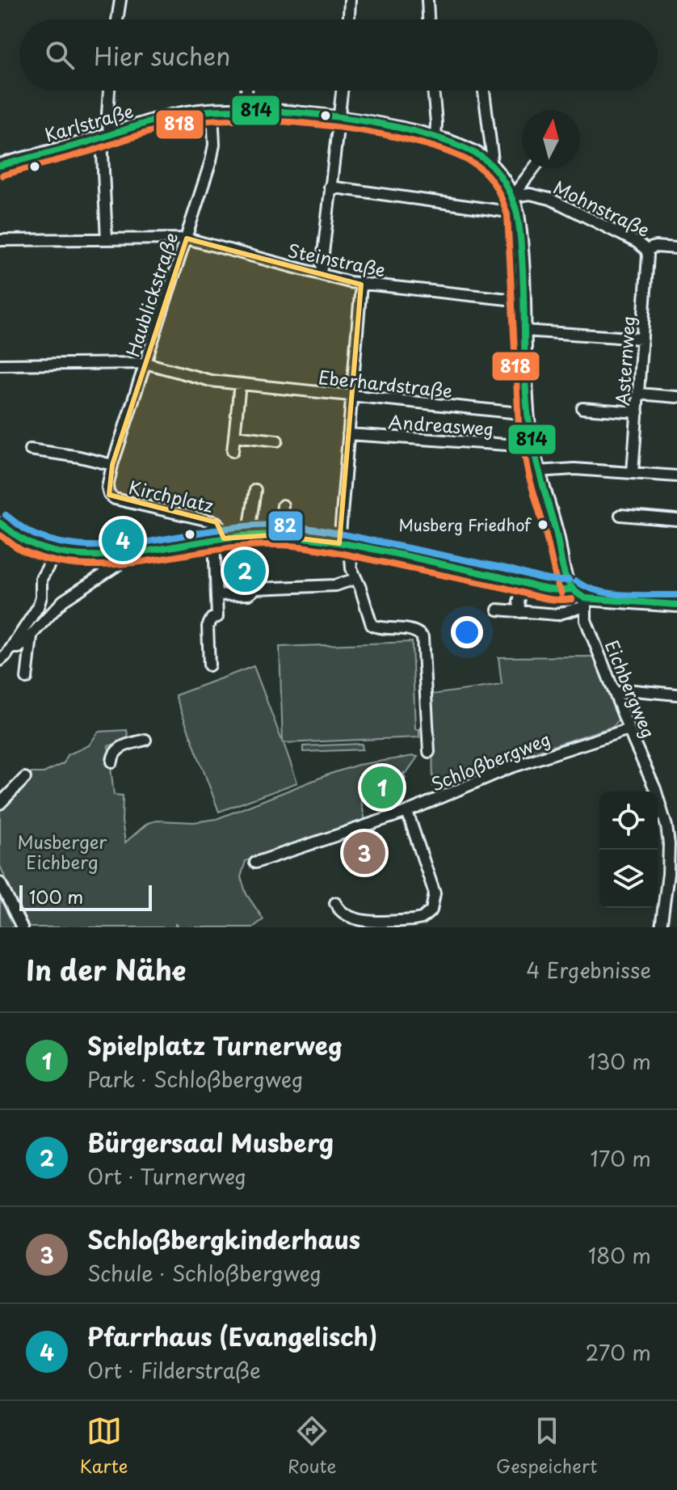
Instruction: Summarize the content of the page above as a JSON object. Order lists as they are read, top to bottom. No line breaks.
{"streets":{"main road":["Karlstraße"],"street":["Mohnstraße","Steinstraße","Haublickstraße","Asternweg","Eberhardstraße","Andreasweg","Kirchplatz","Eichbergweg","Schloßbergweg"]},"crossings":[["Karlstraße","Mohnstraße"],["Karlstraße","Steinstraße"],["Karlstraße","Haublickstraße"],["Karlstraße","Eberhardstraße"],["Karlstraße","Andreasweg"],["Mohnstraße","Asternweg"],["Steinstraße","Haublickstraße"],["Haublickstraße","Eberhardstraße"],["Haublickstraße","Kirchplatz"],["Eichbergweg","Schloßbergweg"]],"parks":["Musberger Eichberg"],"places":["Musberg Friedhof"],"lines":["transit line 814","transit line 818","transit line 82"],"scale_bar":"100 m","north":"top","page":{"search":"Hier suchen","pins":["4","2","1","3"],"scale":"100 m","heading":["In der Nähe","4 Ergebnisse"],"list":[{"mark":"1","name":"Spielplatz Turnerweg","note":"Park · Schloßbergweg","value":"130 m"},{"mark":"2","name":"Bürgersaal Musberg","note":"Ort · Turnerweg","value":"170 m"},{"mark":"3","name":"Schloßbergkinderhaus","note":"Schule · Schloßbergweg","value":"180 m"},{"mark":"4","name":"Pfarrhaus (Evangelisch)","note":"Ort · Filderstraße","value":"270 m"}],"nav":["Karte","Route","Gespeichert"]}}
